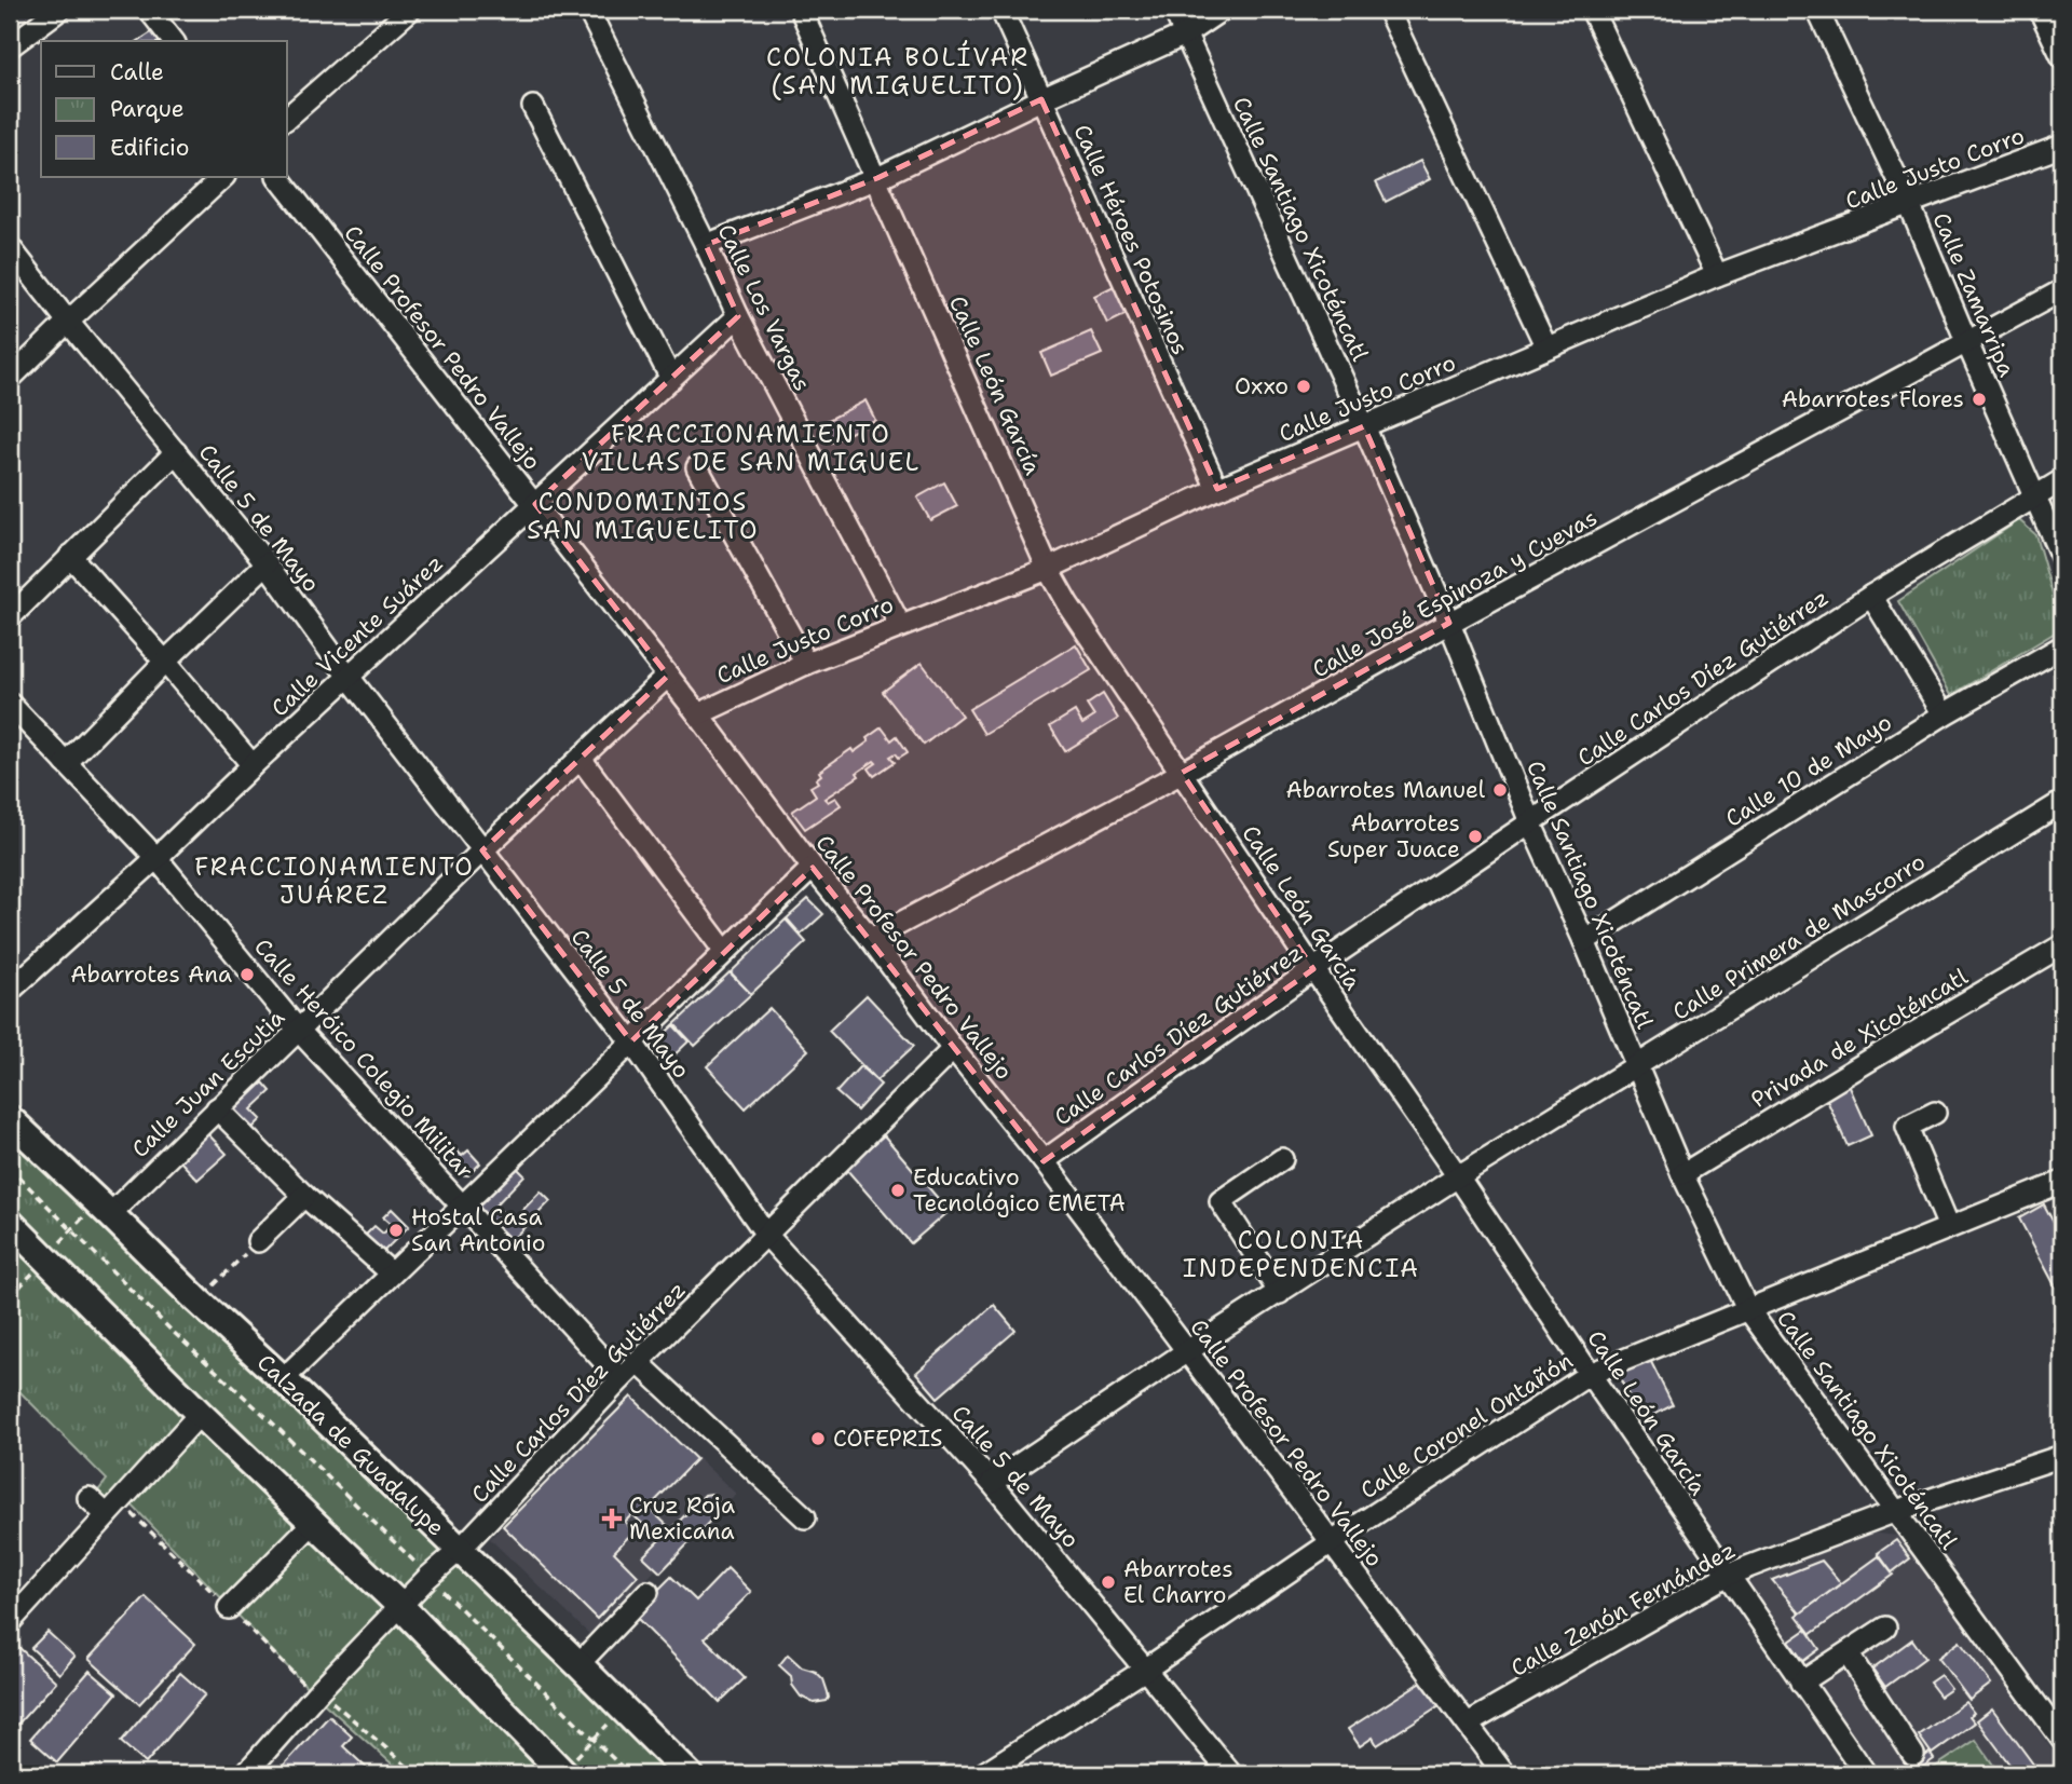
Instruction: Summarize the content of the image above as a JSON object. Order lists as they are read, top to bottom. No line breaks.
{"streets":{"main road":["Calzada de Guadalupe"],"street":["Calle Justo Corro","Calle Santiago Xicoténcatl","Calle Héroes Potosinos","Calle Zamarripa","Calle Los Vargas","Calle Profesor Pedro Vallejo","Calle León García","Calle 5 de Mayo","Calle José Espinoza y Cuevas","Calle Vicente Suárez","Calle Carlos Díez Gutiérrez","Calle 10 de Mayo","Calle Primera de Mascorro","Privada de Xicoténcatl","Calle Heróico Colegio Militar","Calle Juan Escutia","Calle Coronel Ontañón","Calle Zenón Fernández"]},"crossings":[["Calle Justo Corro","Calle Santiago Xicoténcatl"],["Calle Justo Corro","Calle Héroes Potosinos"],["Calle Justo Corro","Calle Zamarripa"],["Calle Justo Corro","Calle Los Vargas"],["Calle Justo Corro","Calle Profesor Pedro Vallejo"],["Calle Justo Corro","Calle León García"],["Calle Santiago Xicoténcatl","Calle José Espinoza y Cuevas"],["Calle Santiago Xicoténcatl","Calle Carlos Díez Gutiérrez"],["Calle Santiago Xicoténcatl","Calle 10 de Mayo"],["Calle Santiago Xicoténcatl","Calle Primera de Mascorro"],["Calle Santiago Xicoténcatl","Privada de Xicoténcatl"],["Calle Santiago Xicoténcatl","Calle Coronel Ontañón"],["Calle Santiago Xicoténcatl","Calle Zenón Fernández"],["Calle Zamarripa","Calle José Espinoza y Cuevas"],["Calle Zamarripa","Calle Carlos Díez Gutiérrez"],["Calle Los Vargas","Calle Vicente Suárez"],["Calle Profesor Pedro Vallejo","Calle José Espinoza y Cuevas"],["Calle Profesor Pedro Vallejo","Calle Vicente Suárez"],["Calle Profesor Pedro Vallejo","Calle Carlos Díez Gutiérrez"],["Calle Profesor Pedro Vallejo","Calle Primera de Mascorro"],["Calle Profesor Pedro Vallejo","Calle Juan Escutia"],["Calle Profesor Pedro Vallejo","Calle Coronel Ontañón"],["Calle Profesor Pedro Vallejo","Calle Zenón Fernández"],["Calle León García","Calle José Espinoza y Cuevas"],["Calle León García","Calle Carlos Díez Gutiérrez"],["Calle León García","Calle Primera de Mascorro"],["Calle León García","Calle Coronel Ontañón"],["Calle León García","Calle Zenón Fernández"],["Calle 5 de Mayo","Calle Vicente Suárez"],["Calle 5 de Mayo","Calle Carlos Díez Gutiérrez"],["Calle 5 de Mayo","Calle Primera de Mascorro"],["Calle 5 de Mayo","Calle Juan Escutia"],["Calle 5 de Mayo","Calle Coronel Ontañón"],["Calle Vicente Suárez","Calle Heróico Colegio Militar"],["Calle Carlos Díez Gutiérrez","Calle Heróico Colegio Militar"],["Calle Carlos Díez Gutiérrez","Calzada de Guadalupe"],["Calle Heróico Colegio Militar","Calle Juan Escutia"],["Calle Juan Escutia","Calzada de Guadalupe"]],"districts":["COLONIA BOLÍVAR (SAN MIGUELITO)","FRACCIONAMIENTO VILLAS DE SAN MIGUEL","CONDOMINIOS SAN MIGUELITO","FRACCIONAMIENTO JUÁREZ","COLONIA INDEPENDENCIA"],"places":{"other":["Oxxo","Abarrotes Flores","Abarrotes Manuel","Abarrotes Super Juace","Abarrotes Ana","Educativo Tecnológico EMETA","Hostal Casa San Antonio","COFEPRIS","Abarrotes El Charro"],"health":["Cruz Roja Mexicana"]},"legend":["Calle","Parque","Edificio"]}
